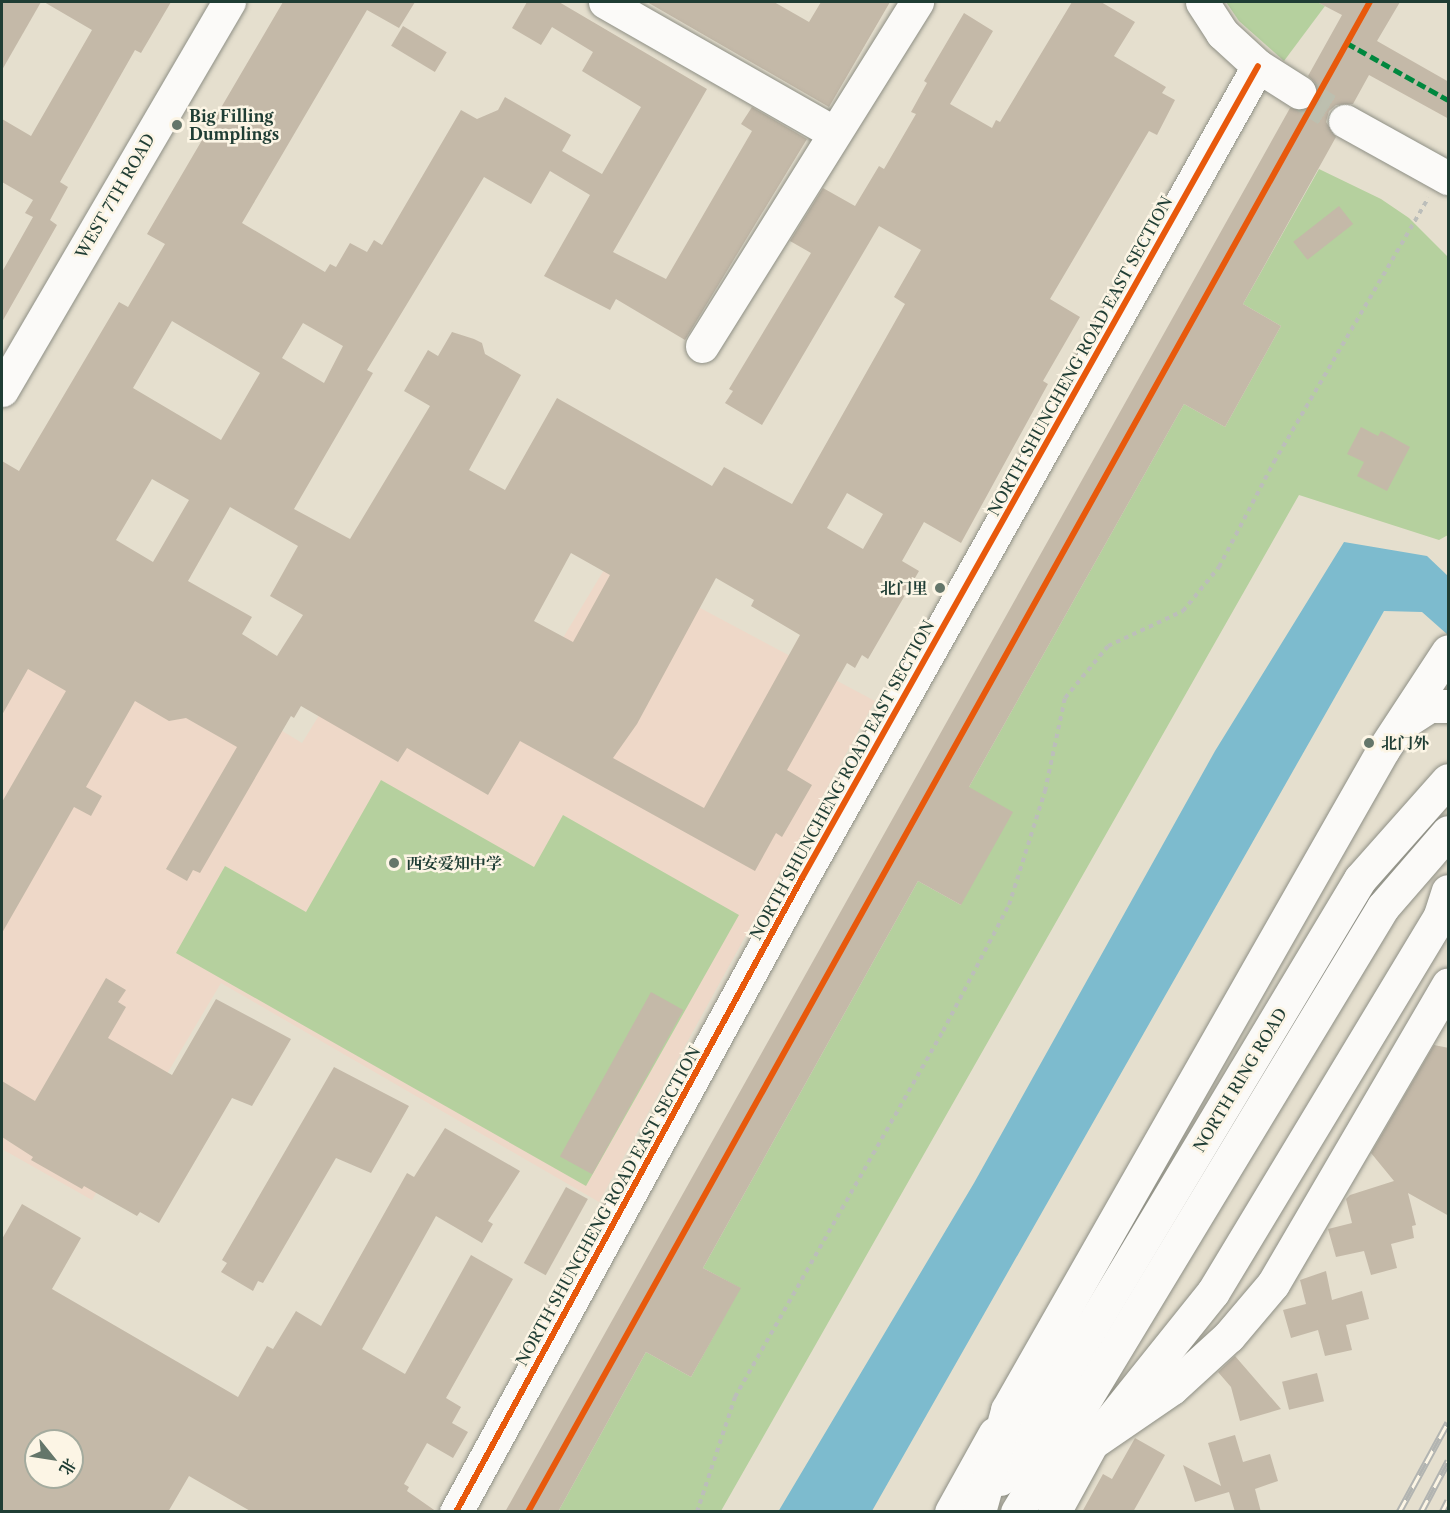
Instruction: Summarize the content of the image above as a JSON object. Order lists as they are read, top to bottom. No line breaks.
{"streets":{"main road":["WEST 7TH ROAD","NORTH SHUNCHENG ROAD EAST SECTION","NORTH RING ROAD"]},"places":["Big Filling Dumplings","北门里","北门外","西安爱知中学"],"north":"bottom right"}
